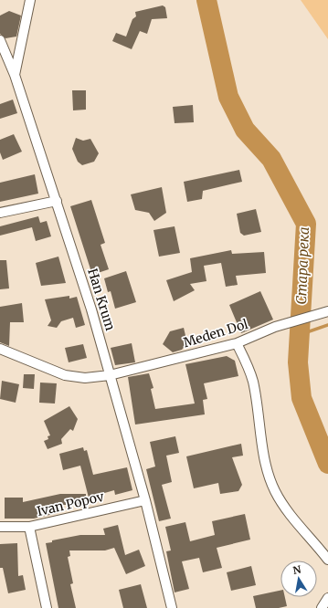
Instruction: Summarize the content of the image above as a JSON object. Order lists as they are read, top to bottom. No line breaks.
{"streets":{"street":["Han Krum","Meden Dol","Ivan Popov"]},"crossings":[["Han Krum","Meden Dol"],["Han Krum","Ivan Popov"]],"water":["Стара река"],"north":"top"}
